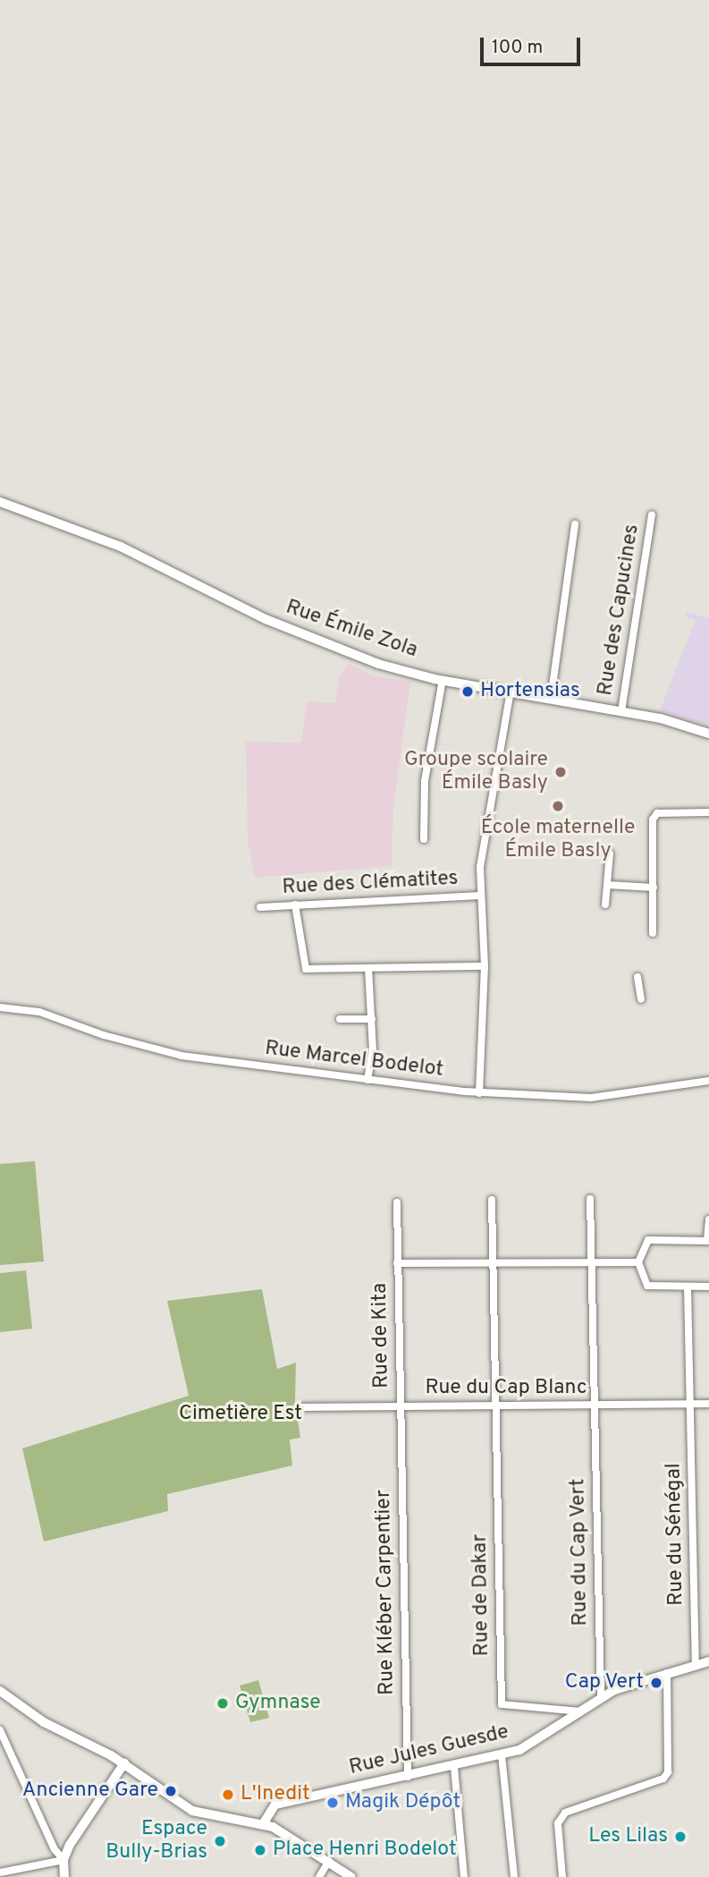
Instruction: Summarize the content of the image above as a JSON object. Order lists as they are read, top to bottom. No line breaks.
{"streets":{"street":["Rue des Capucines","Rue Émile Zola","Rue des Clématites","Rue Marcel Bodelot","Rue de Kita","Rue du Cap Blanc","Rue du Sénégal","Rue du Cap Vert","Rue Kléber Carpentier","Rue de Dakar","Rue Jules Guesde"]},"crossings":[["Rue des Capucines","Rue Émile Zola"],["Rue de Kita","Rue du Cap Blanc"],["Rue de Kita","Rue Kléber Carpentier"],["Rue du Cap Blanc","Rue du Sénégal"],["Rue du Cap Blanc","Rue du Cap Vert"],["Rue du Cap Blanc","Rue Kléber Carpentier"],["Rue du Cap Blanc","Rue de Dakar"],["Rue du Sénégal","Rue Jules Guesde"],["Rue du Cap Vert","Rue Jules Guesde"],["Rue Kléber Carpentier","Rue Jules Guesde"],["Rue de Dakar","Rue Jules Guesde"]],"parks":["Cimetière Est"],"places":["Hortensias","Groupe scolaire Émile Basly","École maternelle Émile Basly","Cap Vert","Gymnase","Ancienne Gare","L'Inedit","Magik Dépôt","Les Lilas","Espace Bully-Brias","Place Henri Bodelot"],"scale_bar":"100 m"}
